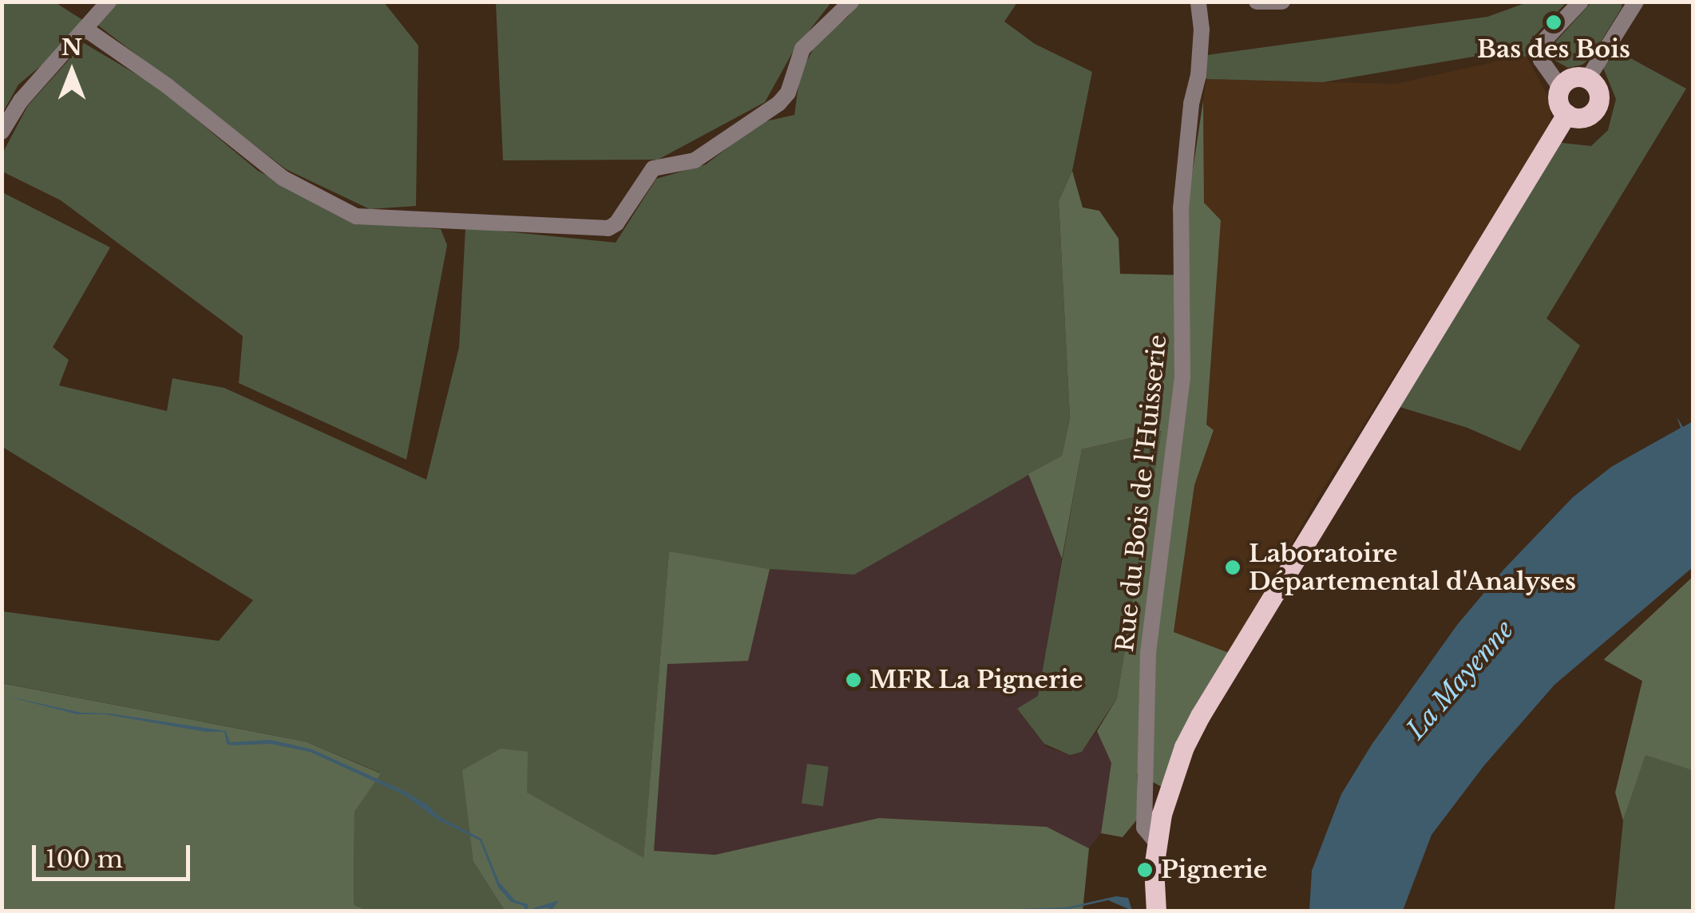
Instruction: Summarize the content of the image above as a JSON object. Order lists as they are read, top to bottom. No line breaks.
{"streets":{"street":["Rue du Bois de l'Huisserie"]},"water":["La Mayenne"],"places":["Bas des Bois","Laboratoire Départemental d'Analyses","MFR La Pignerie","Pignerie"],"scale_bar":"100 m","north":"top"}
